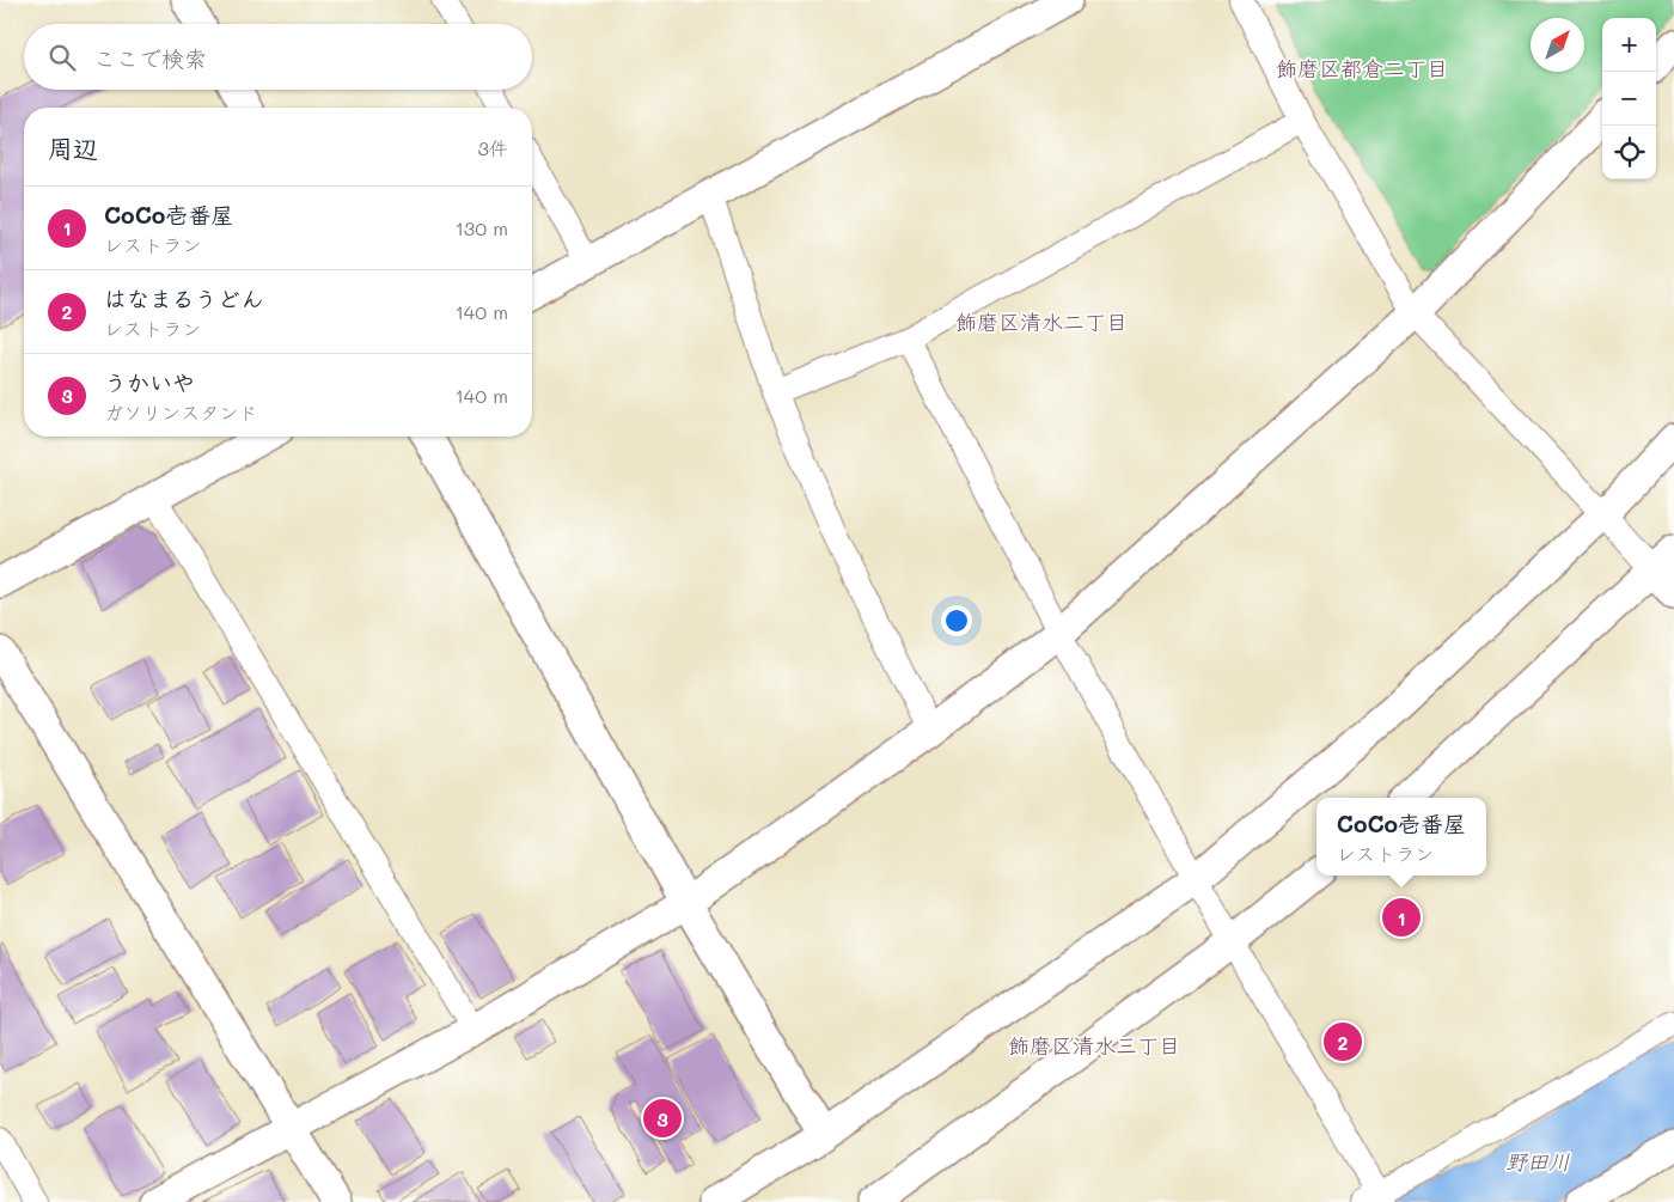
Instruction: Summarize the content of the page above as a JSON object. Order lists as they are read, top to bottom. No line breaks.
{"districts":["飾磨区都倉二丁目","飾磨区清水二丁目","飾磨区清水三丁目"],"water":["野田川"],"north":"top right","page":{"map_buttons":["+","−"],"search":"ここで検索","heading":["周辺","3件"],"list":[{"mark":"1","name":"CoCo壱番屋","note":"レストラン","value":"130 m"},{"mark":"2","name":"はなまるうどん","note":"レストラン","value":"140 m"},{"mark":"3","name":"うかいや","note":"ガソリンスタンド","value":"140 m"}],"popup":["CoCo壱番屋","レストラン"],"pins":["1","2","3"]}}
